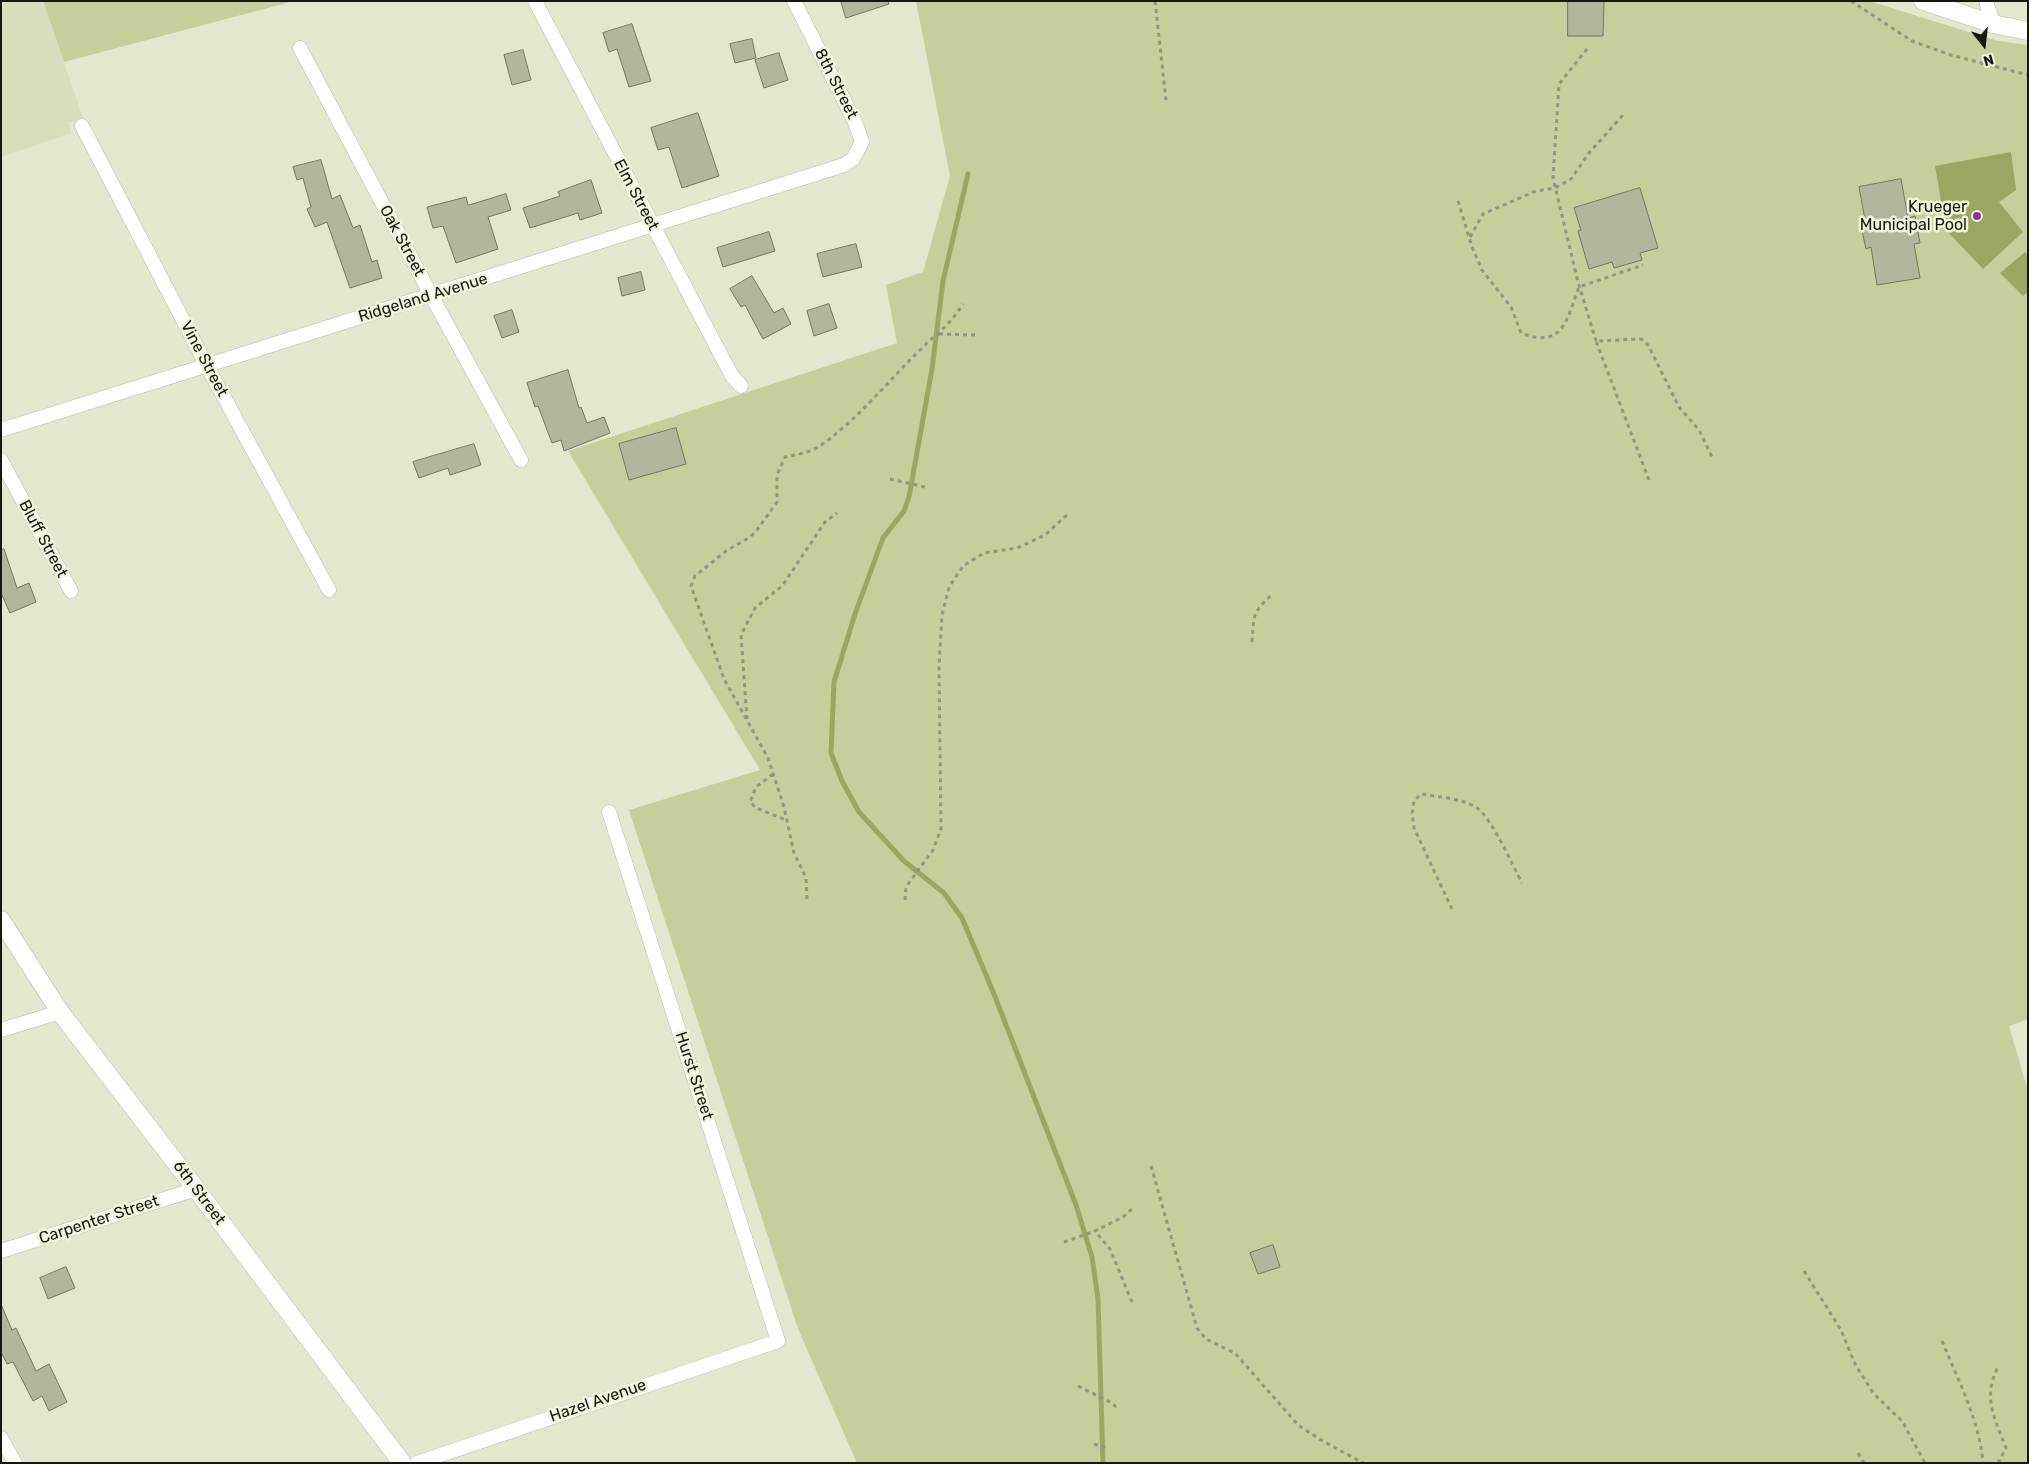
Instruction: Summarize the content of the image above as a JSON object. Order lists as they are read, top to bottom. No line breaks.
{"streets":{"street":["8th Street","Elm Street","Oak Street","Ridgeland Avenue","Vine Street","Bluff Street","Hurst Street","6th Street","Carpenter Street","Hazel Avenue"]},"crossings":[["8th Street","Ridgeland Avenue"],["Elm Street","Ridgeland Avenue"],["Oak Street","Ridgeland Avenue"],["Ridgeland Avenue","Vine Street"],["Hurst Street","Hazel Avenue"],["6th Street","Carpenter Street"]],"places":["Krueger Municipal Pool"],"north":"bottom"}
